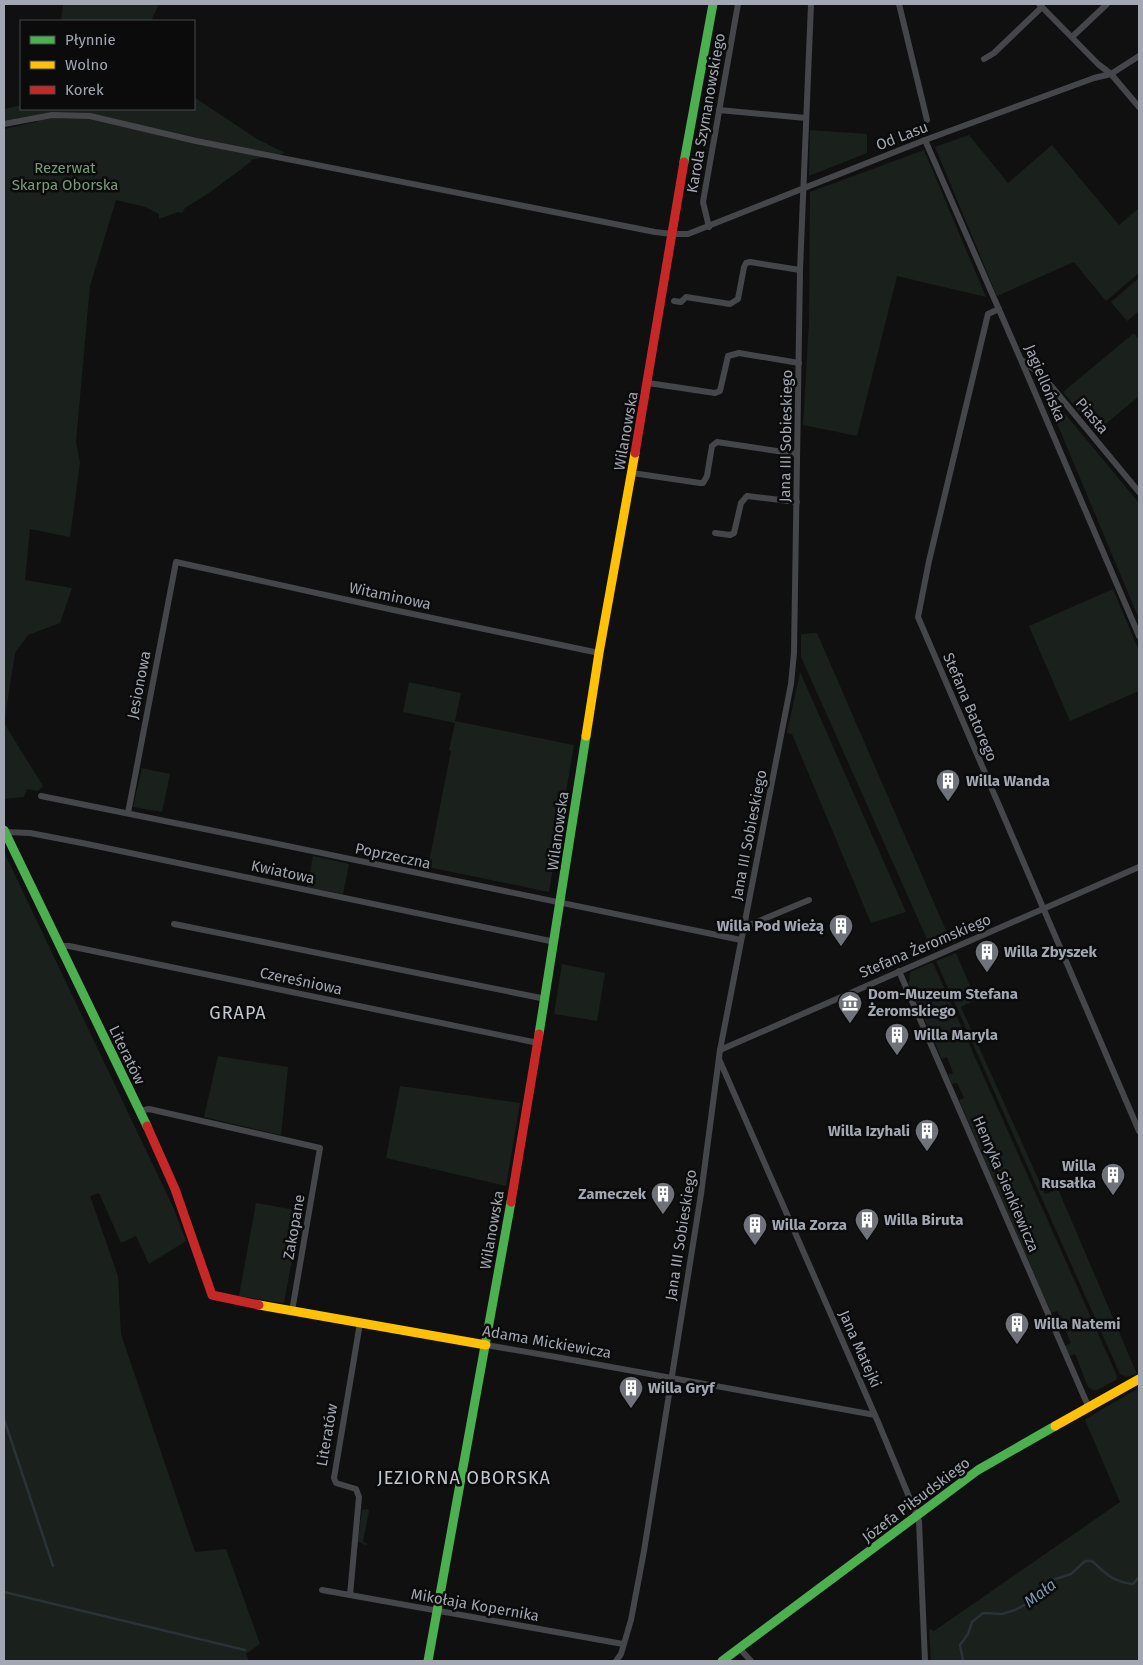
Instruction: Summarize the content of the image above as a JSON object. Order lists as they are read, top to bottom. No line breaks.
{"streets":{"main road":["Wilanowska","Literatów","Adama Mickiewicza","Józefa Piłsudskiego"],"street":["Karola Szymanowskiego","Od Lasu","Jagiellońska","Piasta","Jana III Sobieskiego","Witaminowa","Jesionowa","Stefana Batorego","Poprzeczna","Kwiatowa","Stefana Żeromskiego","Czereśniowa","Henryka Sienkiewicza","Zakopane","Jana Matejki","Mikołaja Kopernika"]},"crossings":[["Karola Szymanowskiego","Od Lasu"],["Od Lasu","Jagiellońska"],["Od Lasu","Wilanowska"],["Od Lasu","Jana III Sobieskiego"],["Jagiellońska","Piasta"],["Jagiellońska","Stefana Batorego"],["Wilanowska","Witaminowa"],["Wilanowska","Poprzeczna"],["Wilanowska","Kwiatowa"],["Wilanowska","Czereśniowa"],["Wilanowska","Adama Mickiewicza"],["Wilanowska","Mikołaja Kopernika"],["Jana III Sobieskiego","Poprzeczna"],["Jana III Sobieskiego","Stefana Żeromskiego"],["Jana III Sobieskiego","Adama Mickiewicza"],["Jana III Sobieskiego","Jana Matejki"],["Jana III Sobieskiego","Mikołaja Kopernika"],["Witaminowa","Jesionowa"],["Jesionowa","Poprzeczna"],["Stefana Batorego","Stefana Żeromskiego"],["Kwiatowa","Literatów"],["Stefana Żeromskiego","Henryka Sienkiewicza"],["Czereśniowa","Literatów"],["Literatów","Zakopane"],["Literatów","Adama Mickiewicza"],["Literatów","Mikołaja Kopernika"],["Henryka Sienkiewicza","Józefa Piłsudskiego"],["Zakopane","Adama Mickiewicza"],["Adama Mickiewicza","Jana Matejki"],["Jana Matejki","Józefa Piłsudskiego"]],"districts":["GRAPA","JEZIORNA OBORSKA"],"water":["Mała"],"parks":["Rezerwat Skarpa Oborska"],"places":{"building":["Willa Wanda","Willa Pod Wieżą","Willa Zbyszek","Willa Maryla","Willa Izyhali","Willa Rusałka","Zameczek","Willa Biruta","Willa Zorza","Willa Natemi","Willa Gryf"],"museum":["Dom-Muzeum Stefana Żeromskiego"]},"legend":["Płynnie","Wolno","Korek"]}
